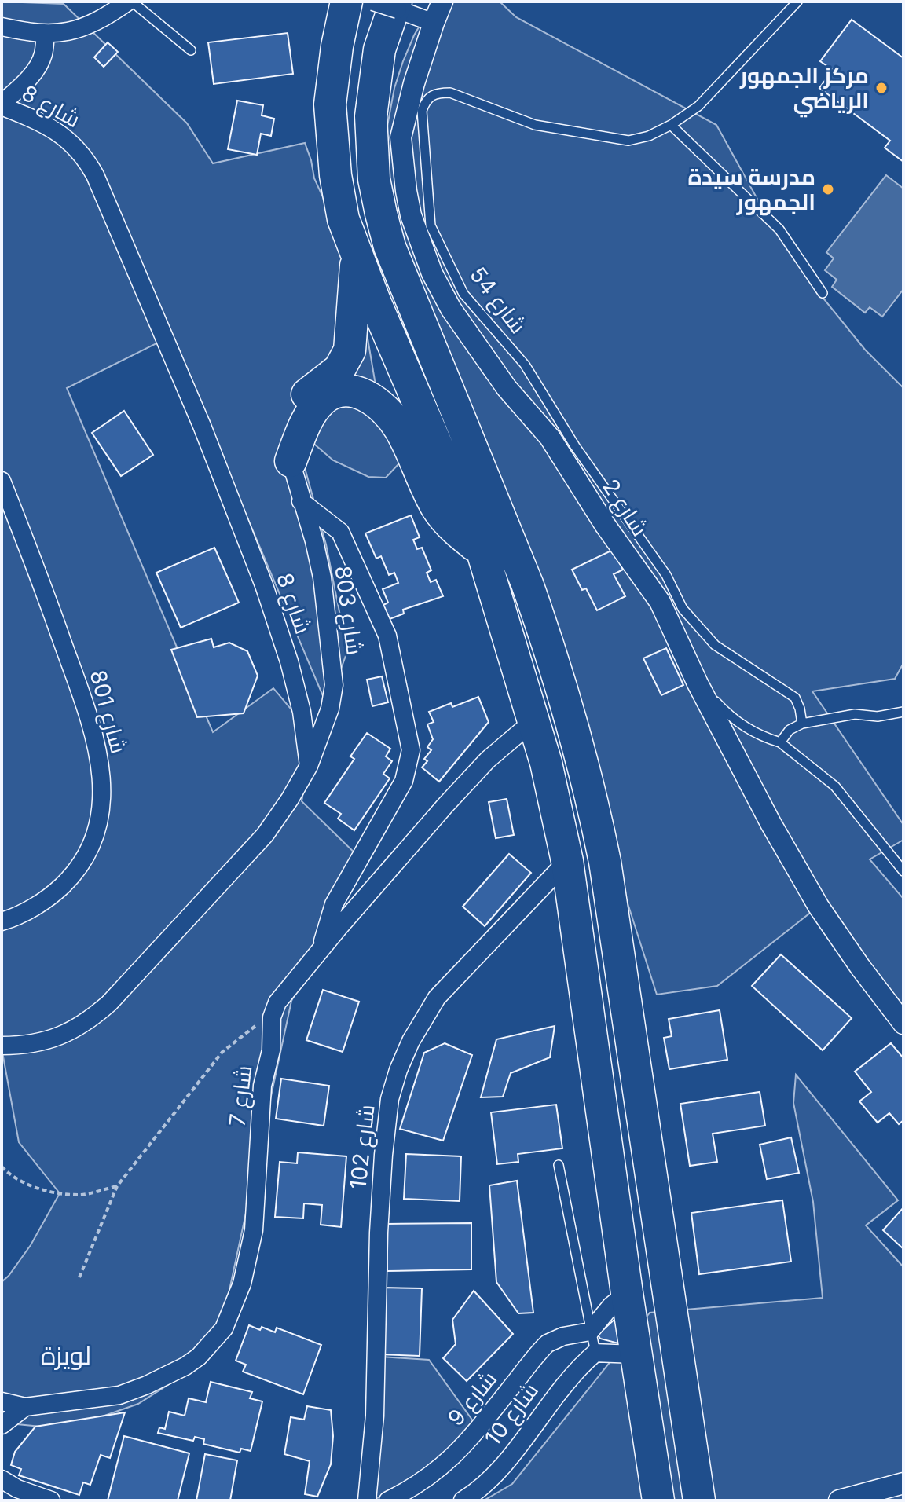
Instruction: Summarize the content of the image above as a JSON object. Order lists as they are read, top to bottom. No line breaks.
{"streets":{"street":["شارع 8","شارع 2","شارع 803","شارع 801","شارع 7","شارع 102","شارع 9","شارع 10"],"lane":["شارع 54"]},"crossings":[["شارع 8","شارع 803"]],"districts":["لويزة"],"places":["مركز الجمهور الرياضي","مدرسة سيدة الجمهور"]}
